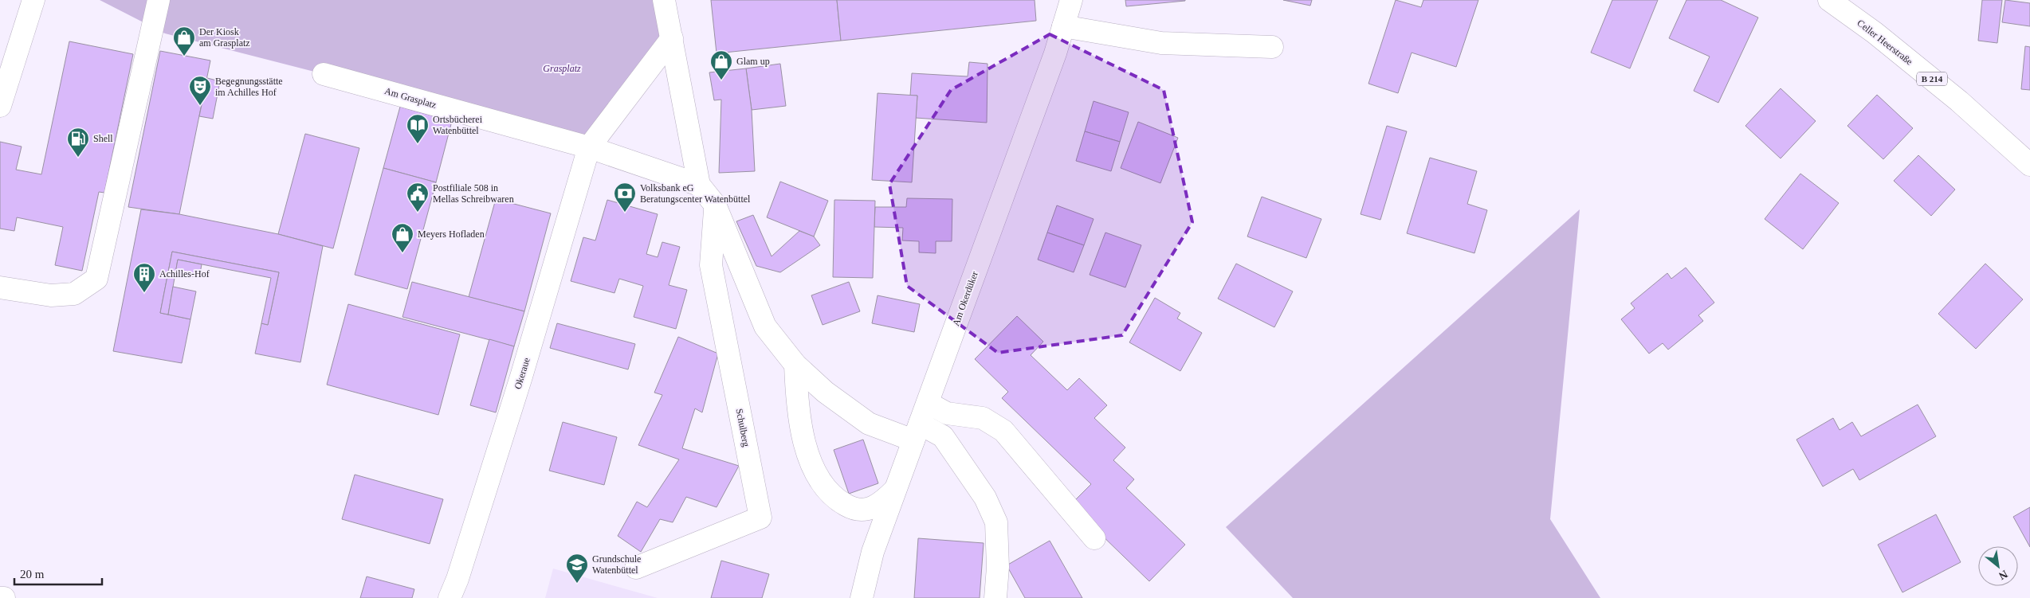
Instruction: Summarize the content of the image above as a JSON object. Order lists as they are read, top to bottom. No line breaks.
{"streets":{"street":["Celler Heerstraße","B 214","Am Grasplatz","Am Okerdüker","Okeraue","Schulberg"]},"crossings":[["Am Grasplatz","Okeraue"]],"parks":["Grasplatz"],"places":{"shop":["Der Kiosk am Grasplatz","Glam up","Meyers Hofladen"],"theatre":["Begegnungsstätte im Achilles Hof"],"library":["Ortsbücherei Watenbüttel"],"fuel station":["Shell"],"public building":["Postfiliale 508 in Mellas Schreibwaren"],"bank":["Volksbank eG Beratungscenter Watenbüttel"],"building":["Achilles-Hof"],"school or university":["Grundschule Watenbüttel"]},"scale_bar":"20 m","north":"bottom right"}
